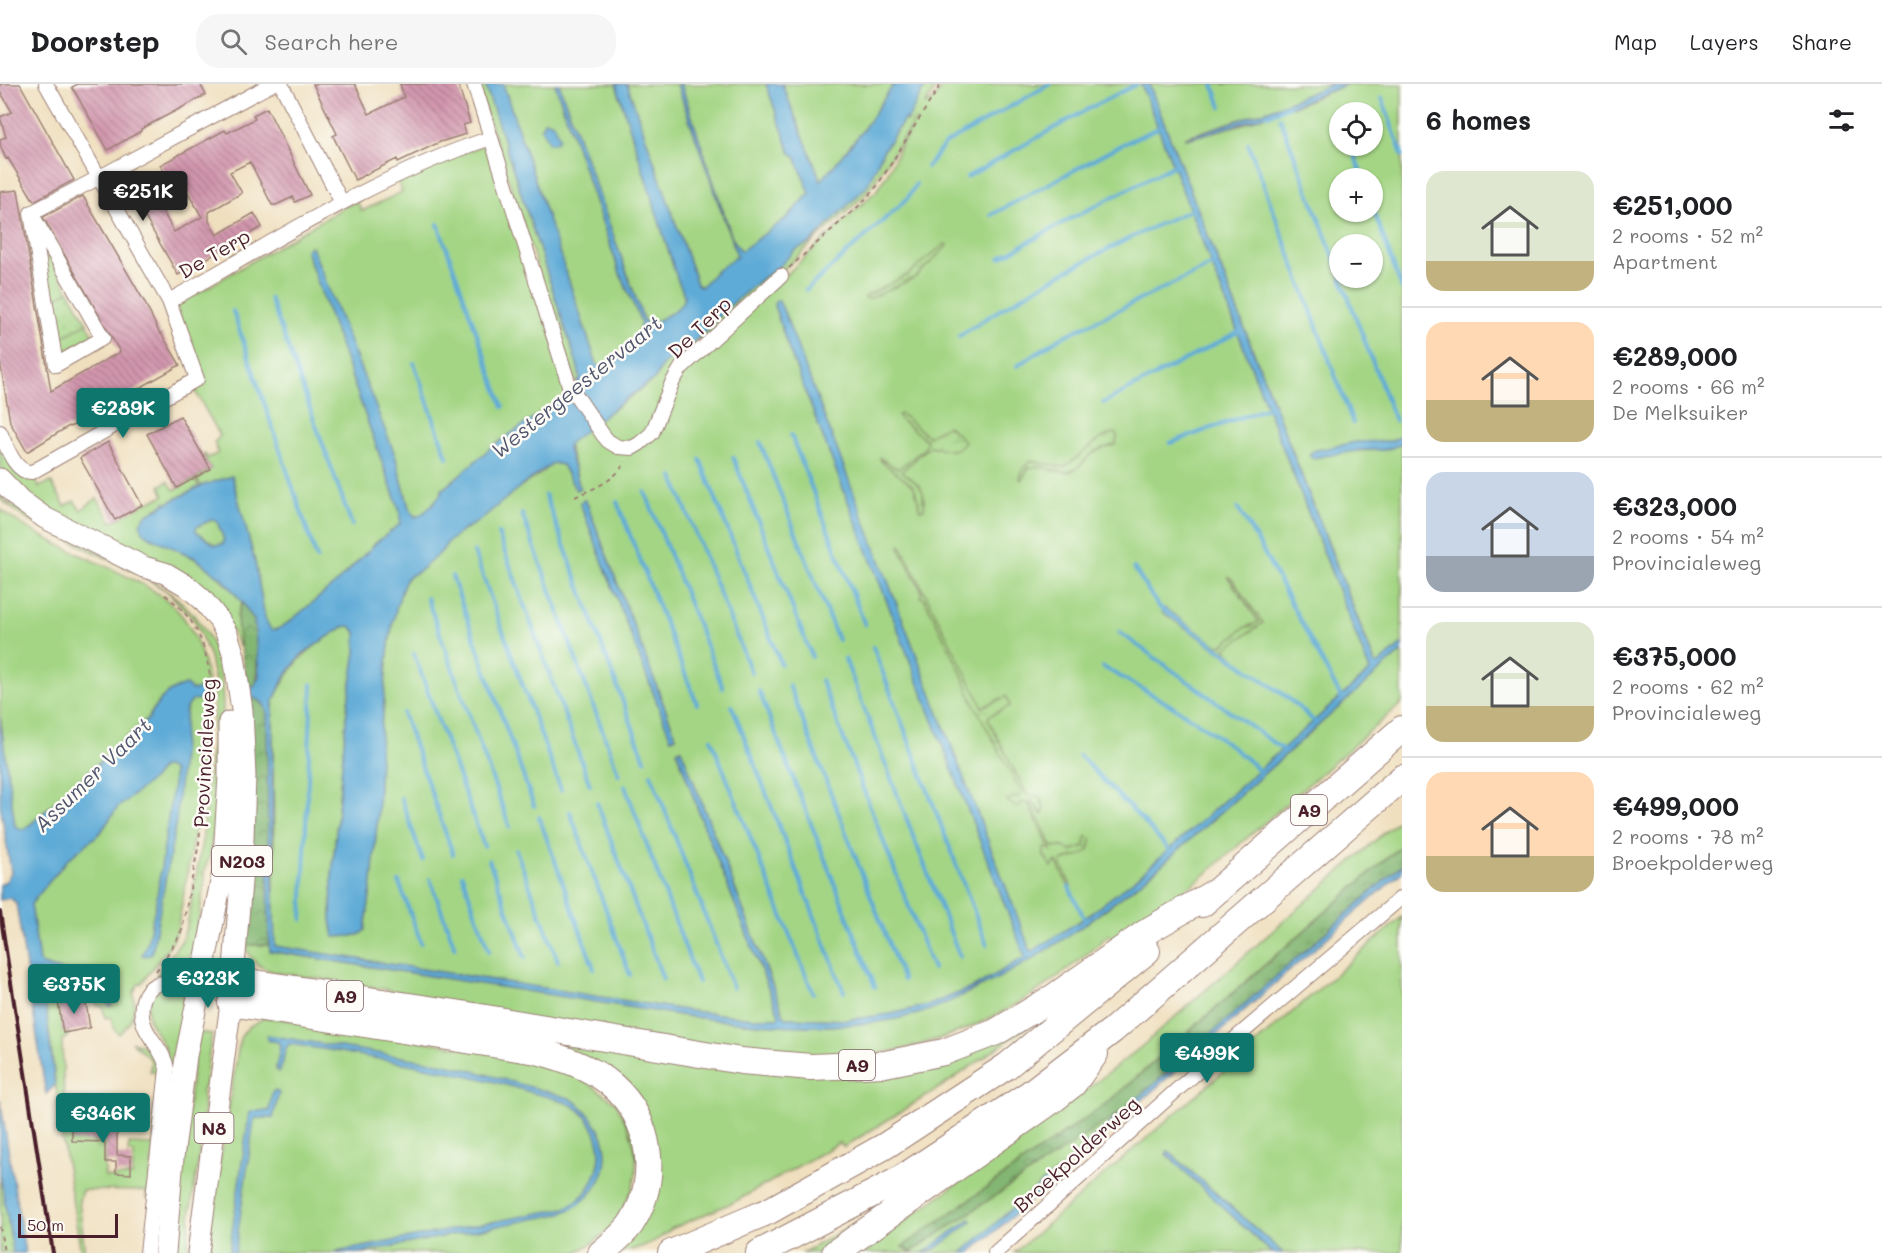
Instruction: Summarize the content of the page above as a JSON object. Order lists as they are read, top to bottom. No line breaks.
{"streets":{"highway":["A9"],"main road":["Provincialeweg","N203","N8"],"street":["De Terp","Broekpolderweg"]},"crossings":[["Provincialeweg","A9"]],"water":["Westergeestervaart","Assumer Vaart"],"scale_bar":"50 m","page":{"header":"Doorstep","search":"Search here","nav":["Map","Layers","Share"],"heading":"6 homes","map_buttons":["+","−"],"list":[{"name":"€251,000","note":"2 rooms · 52 m² · Apartment"},{"name":"€289,000","note":"2 rooms · 66 m² · De Melksuiker"},{"name":"€323,000","note":"2 rooms · 54 m² · Provincialeweg"},{"name":"€375,000","note":"2 rooms · 62 m² · Provincialeweg"},{"name":"€499,000","note":"2 rooms · 78 m² · Broekpolderweg"}],"price":["€251K","€289K","€323K","€375K","€499K","€346K"],"scale":"50 m"}}
